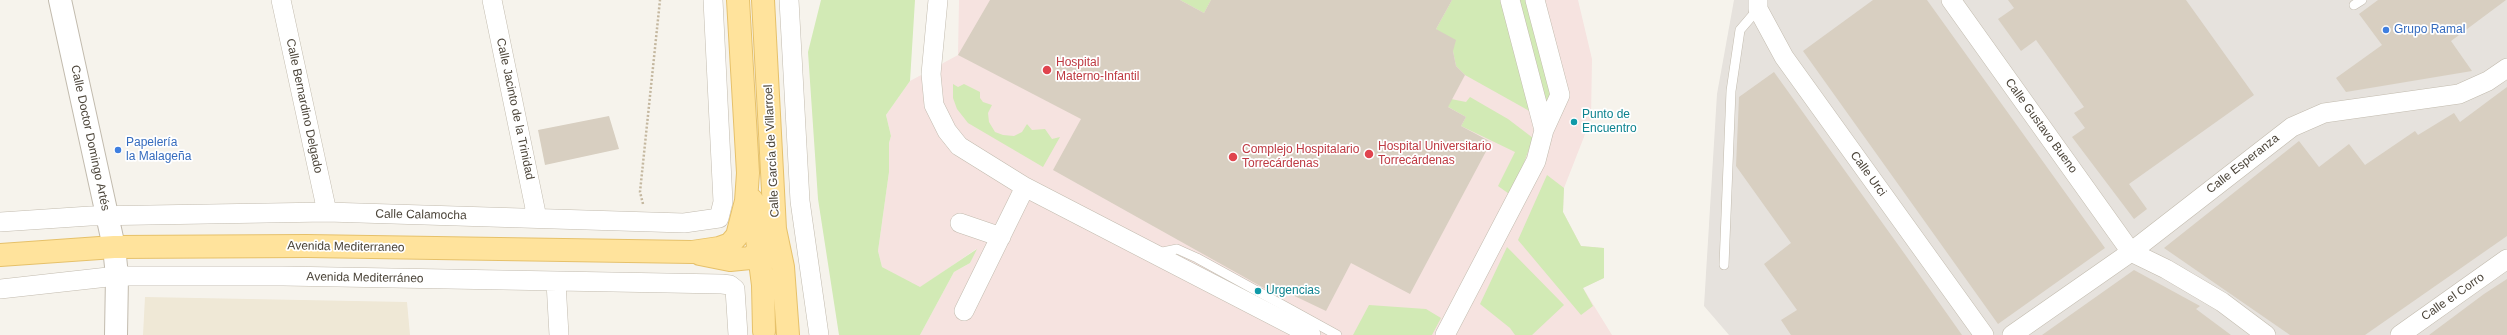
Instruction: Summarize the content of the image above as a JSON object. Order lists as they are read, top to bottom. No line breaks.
{"streets":{"main road":["Calle García de Villarroel","Avenida Mediterraneo"],"street":["Calle Bernardino Delgado","Calle Jacinto de la Trinidad","Calle Gustavo Bueno","Calle Doctor Domingo Artés","Calle Esperanza","Calle Urci","Calle Calamocha","Avenida Mediterráneo","Calle el Corro"]},"crossings":[["Calle Bernardino Delgado","Calle Calamocha"],["Calle Jacinto de la Trinidad","Calle Calamocha"],["Calle Gustavo Bueno","Calle Esperanza"],["Calle Doctor Domingo Artés","Calle Calamocha"],["Calle Doctor Domingo Artés","Avenida Mediterraneo"],["Calle Doctor Domingo Artés","Avenida Mediterráneo"],["Calle García de Villarroel","Avenida Mediterraneo"]],"places":["Grupo Ramal","Hospital Materno-Infantil","Punto de Encuentro","Papelería la Malageña","Hospital Universitario Torrecárdenas","Complejo Hospitalario Torrecárdenas","Urgencias"]}
